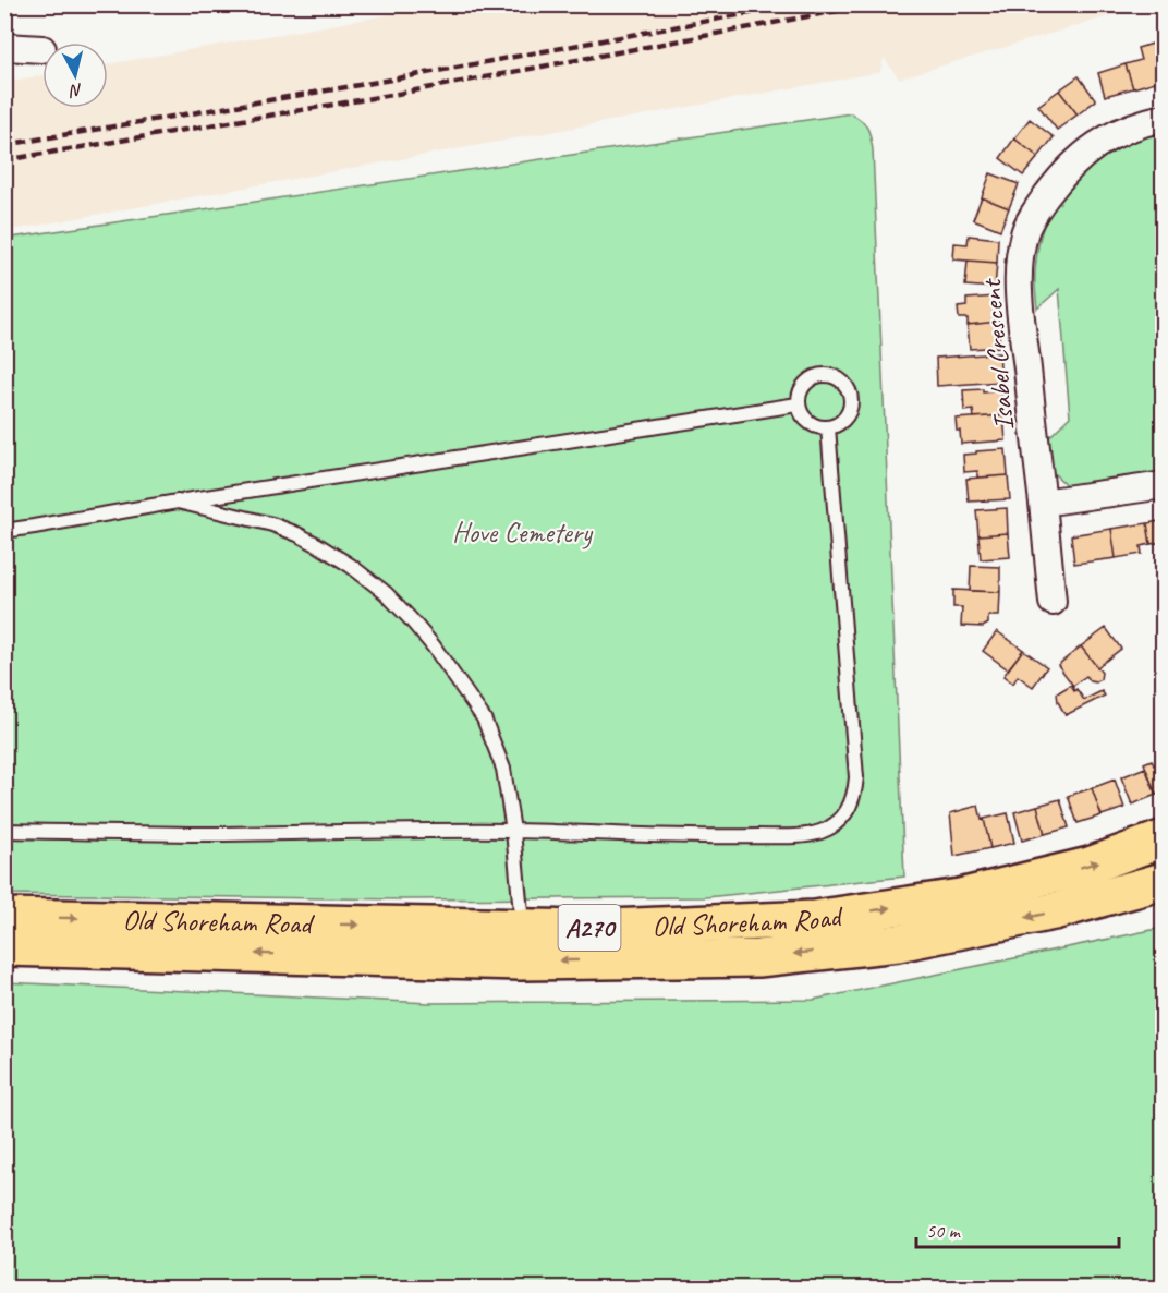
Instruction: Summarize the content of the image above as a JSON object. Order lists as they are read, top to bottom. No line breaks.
{"streets":{"main road":["Old Shoreham Road","A270"],"street":["Isabel Crescent"]},"parks":["Hove Cemetery"],"scale_bar":"50 m","north":"bottom"}
